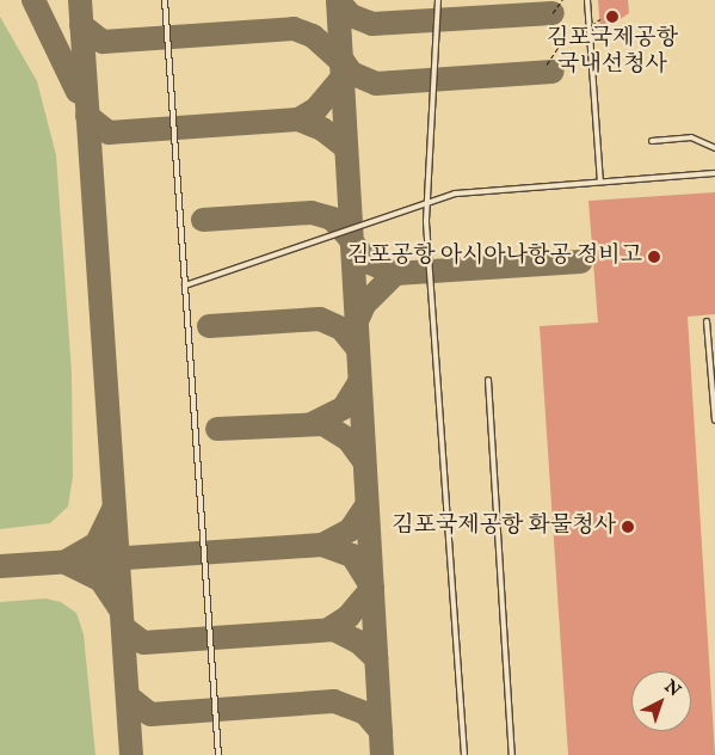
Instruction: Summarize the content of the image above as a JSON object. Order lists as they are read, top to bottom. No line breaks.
{"places":["김포국제공항 국내선청사","김포공항 아시아나항공 정비고","김포국제공항 화물청사"],"north":"top right"}
